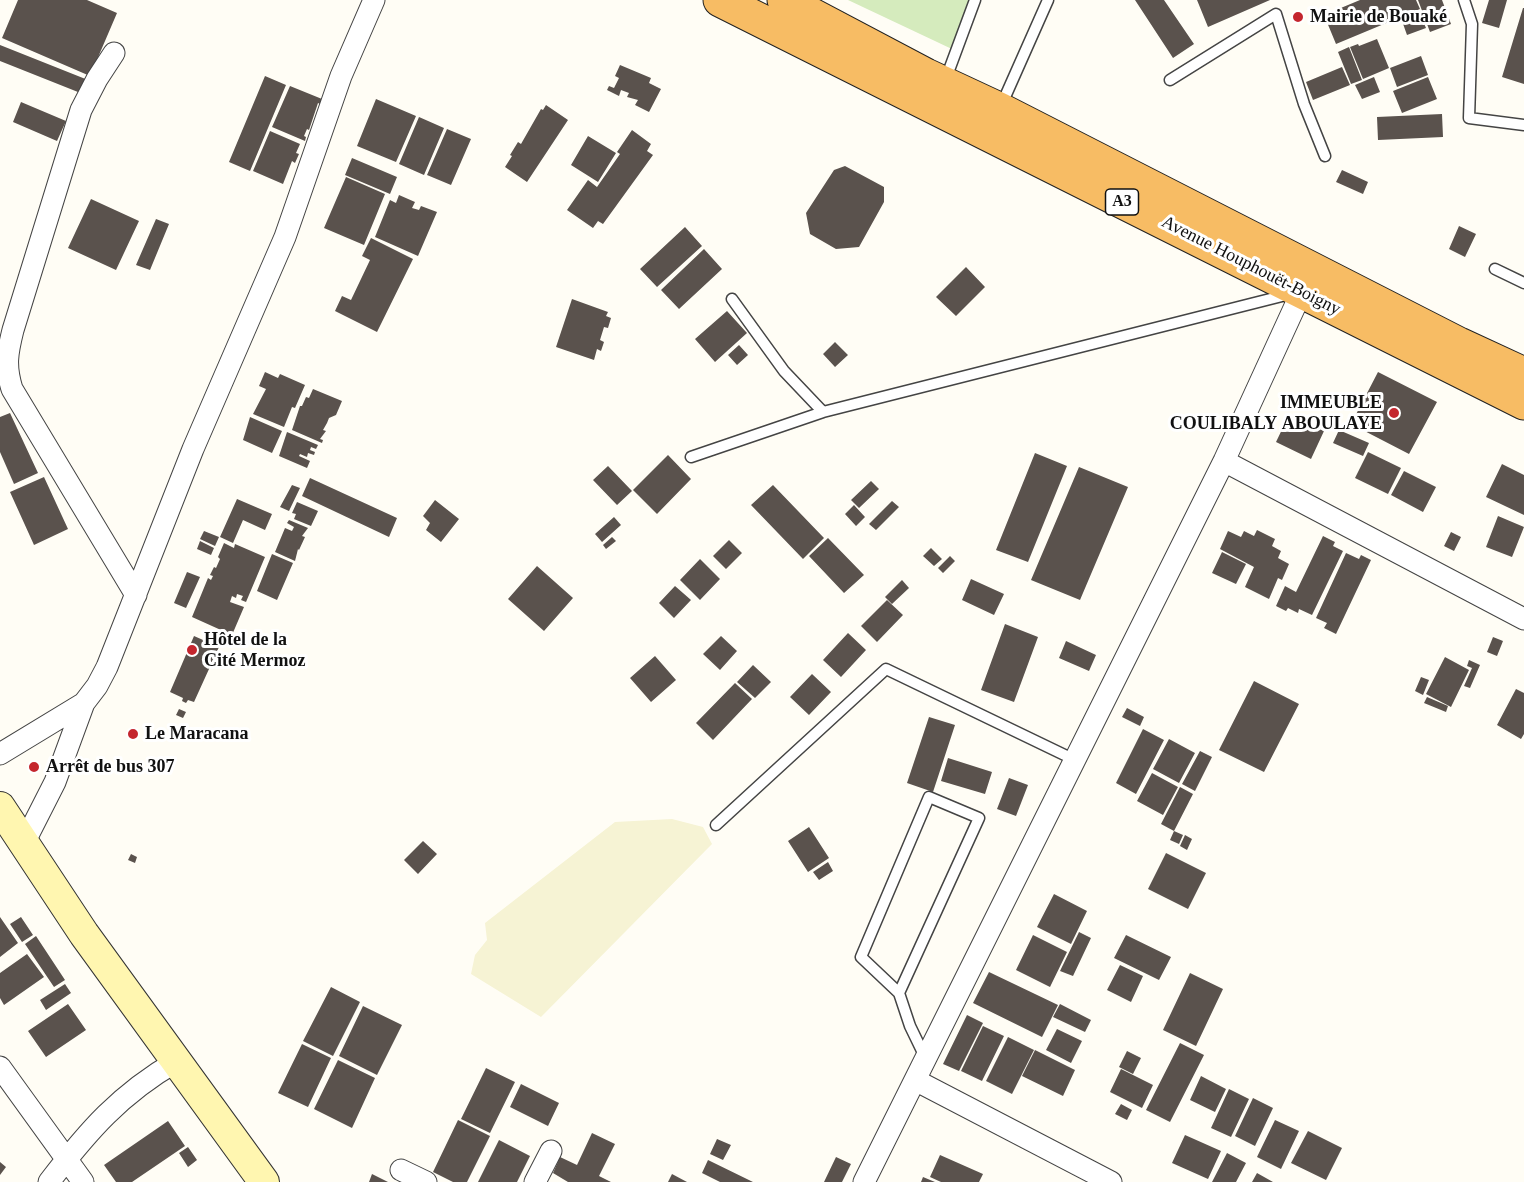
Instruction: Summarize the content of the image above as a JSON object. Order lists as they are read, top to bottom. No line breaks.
{"streets":{"highway":["A3","Avenue Houphouët-Boigny"]},"places":["Mairie de Bouaké","IMMEUBLE COULIBALY ABOULAYE","Hôtel de la Cité Mermoz","Le Maracana","Arrêt de bus 307"]}
